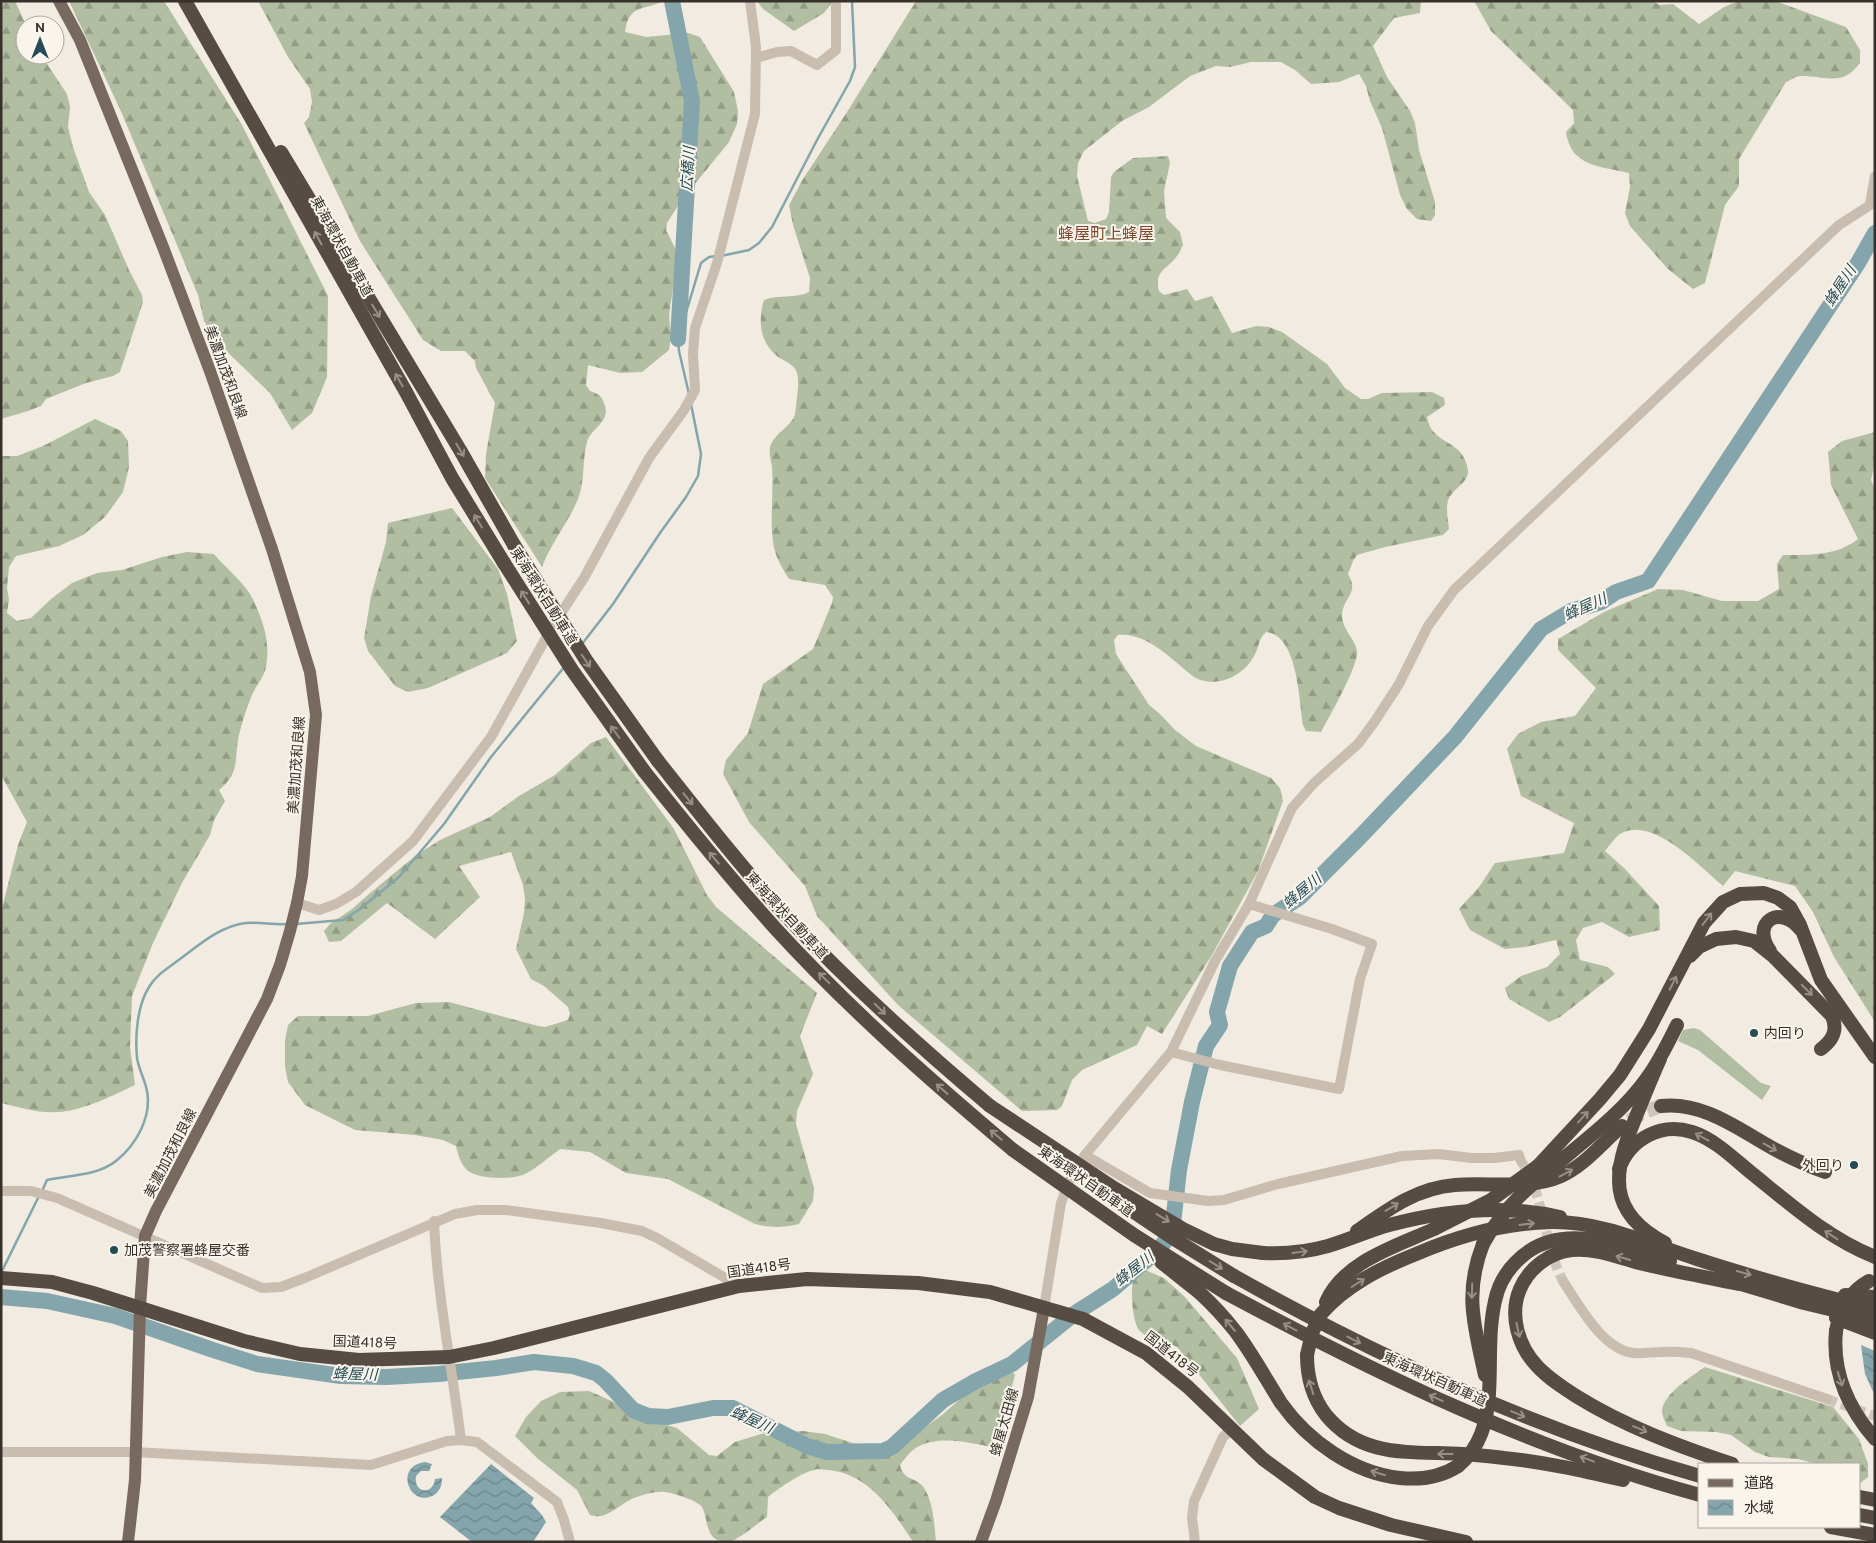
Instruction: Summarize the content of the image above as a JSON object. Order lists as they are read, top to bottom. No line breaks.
{"streets":{"highway":["東海環状自動車道","国道418号"],"main road":["美濃加茂和良線","蜂屋太田線"]},"crossings":[["美濃加茂和良線","国道418号"],["国道418号","蜂屋太田線"]],"districts":["蜂屋町上蜂屋"],"water":["広橋川","蜂屋川"],"places":["内回り","外回り","加茂警察署蜂屋交番"],"legend":["道路","水域"],"north":"top"}
